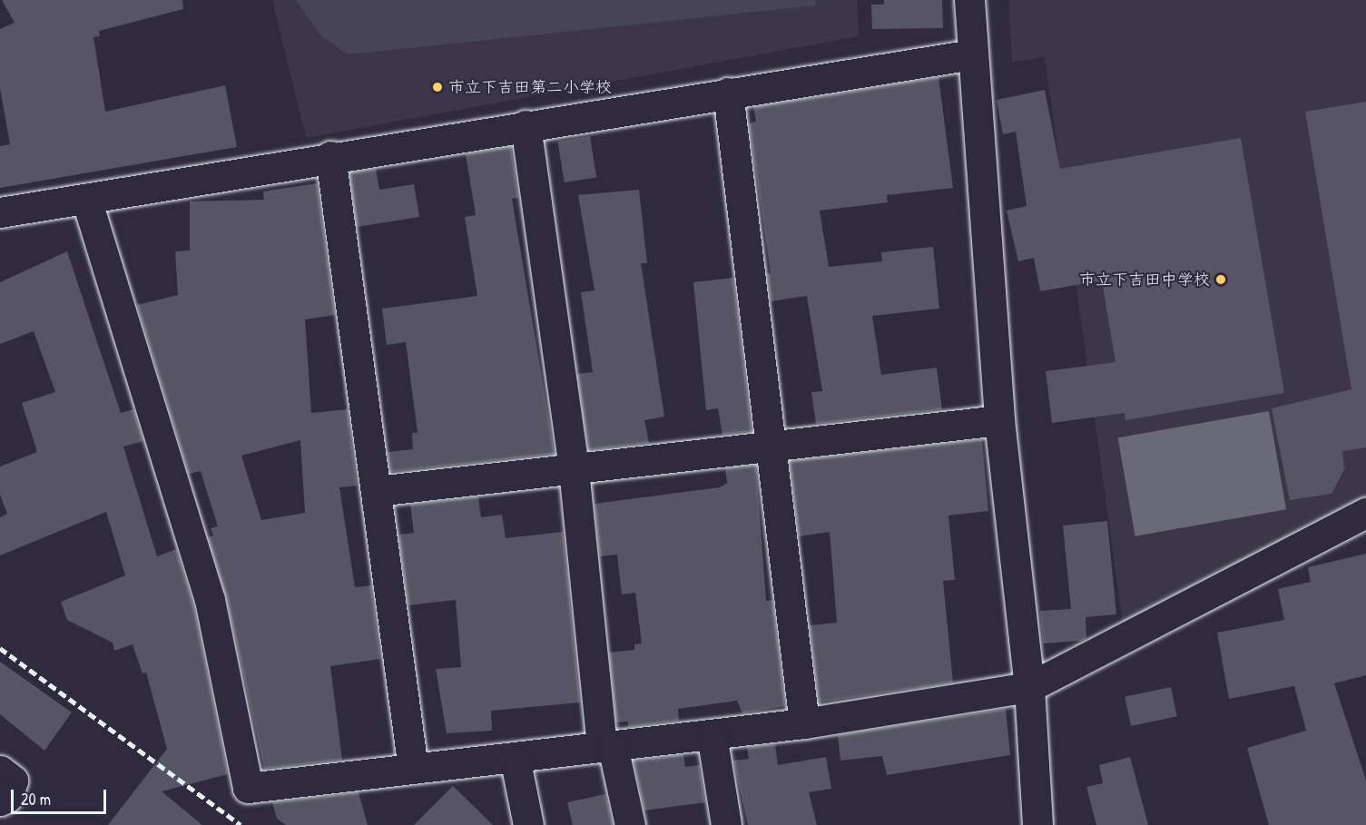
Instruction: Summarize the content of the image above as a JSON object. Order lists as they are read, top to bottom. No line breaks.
{"places":["市立下吉田第二小学校","市立下吉田中学校"],"scale_bar":"20 m"}
